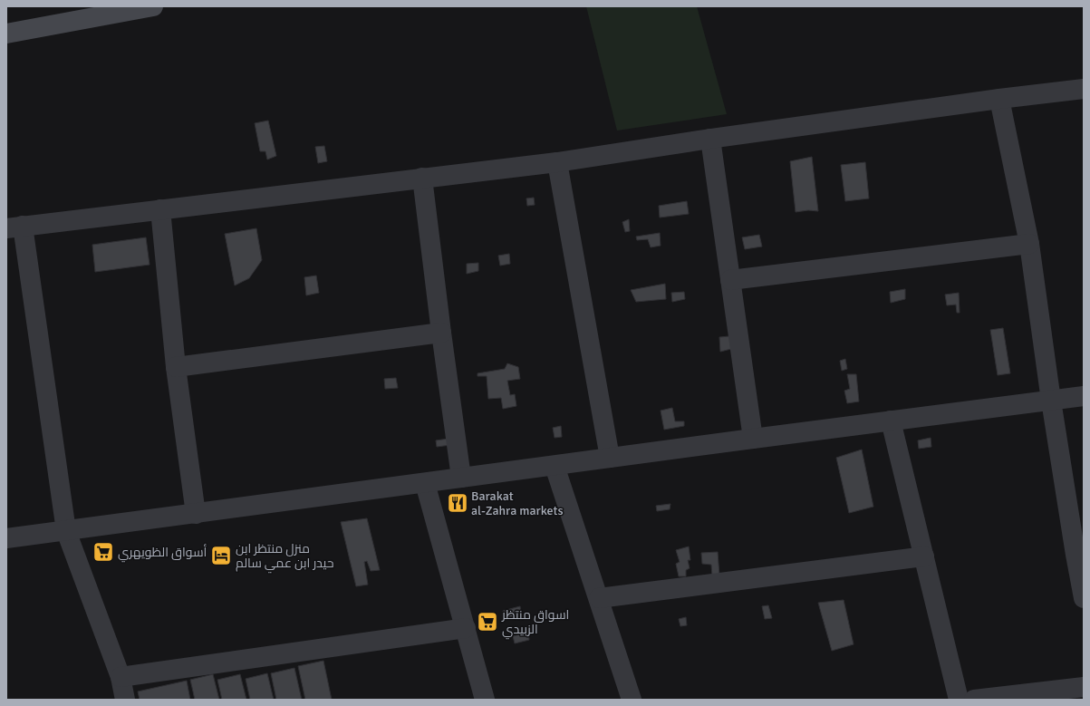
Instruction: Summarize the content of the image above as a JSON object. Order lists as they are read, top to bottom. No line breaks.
{"places":{"restaurant":["Barakat al-Zahra markets"],"supermarket":["أسواق الظويهري","اسواق منتظر الزبيدي"],"hotel":["منزل منتظر ابن حيدر ابن عمي سالم"]}}
